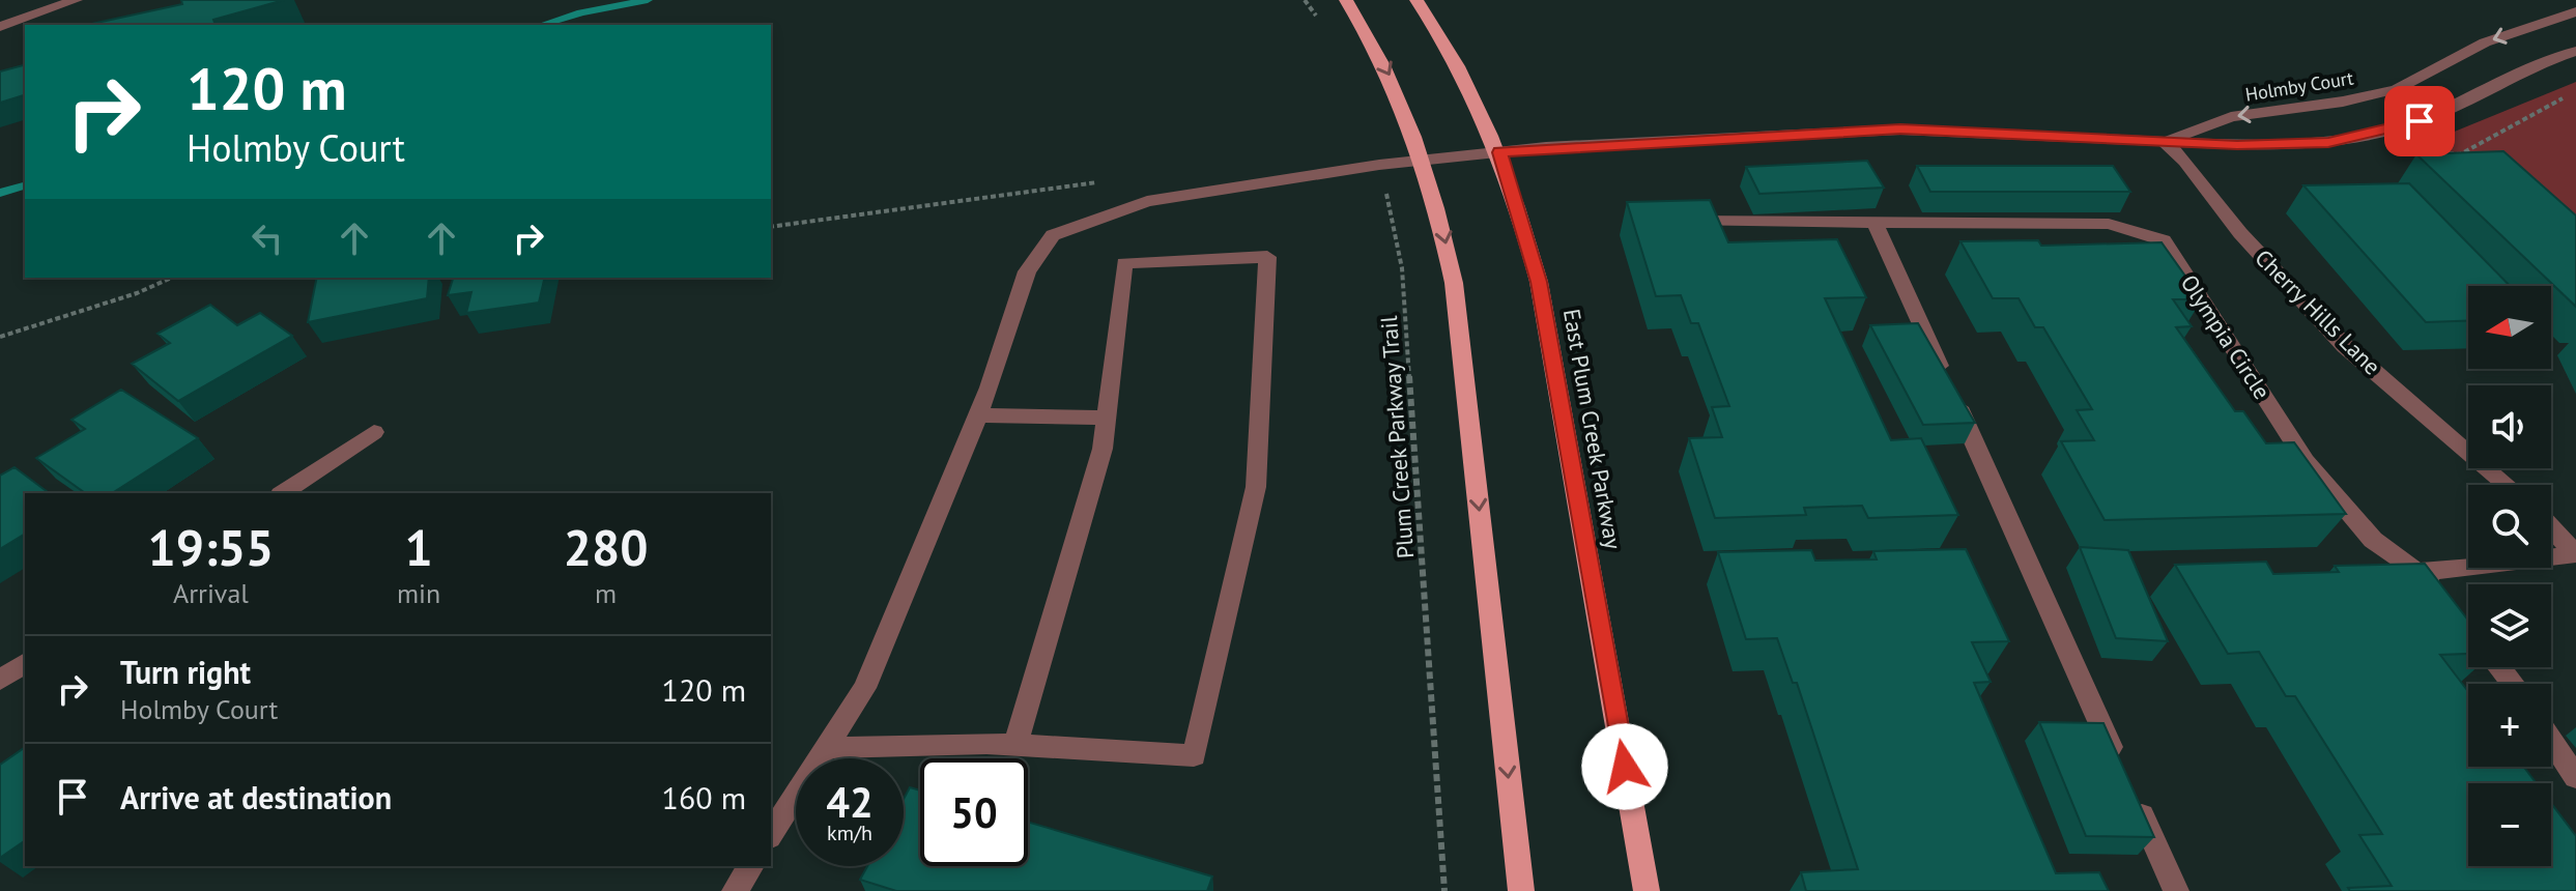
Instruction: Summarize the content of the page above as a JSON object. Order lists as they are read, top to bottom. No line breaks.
{"streets":{"main road":["East Plum Creek Parkway"],"street":["Holmby Court","Cherry Hills Lane","Olympia Circle"],"path":["Plum Creek Parkway Trail"]},"crossings":[["Holmby Court","Cherry Hills Lane"],["Holmby Court","East Plum Creek Parkway"],["Holmby Court","Plum Creek Parkway Trail"]],"north":"left","page":{"turn":["120 m","Holmby Court"],"map_buttons":["+","−"],"eta":["19:55","Arrival","1","min","280","m"],"list":[{"name":"Turn right","note":"Holmby Court","value":"120 m"},{"name":"Arrive at destination","value":"160 m"}],"speed":"42 km/h","limit":"50"}}
